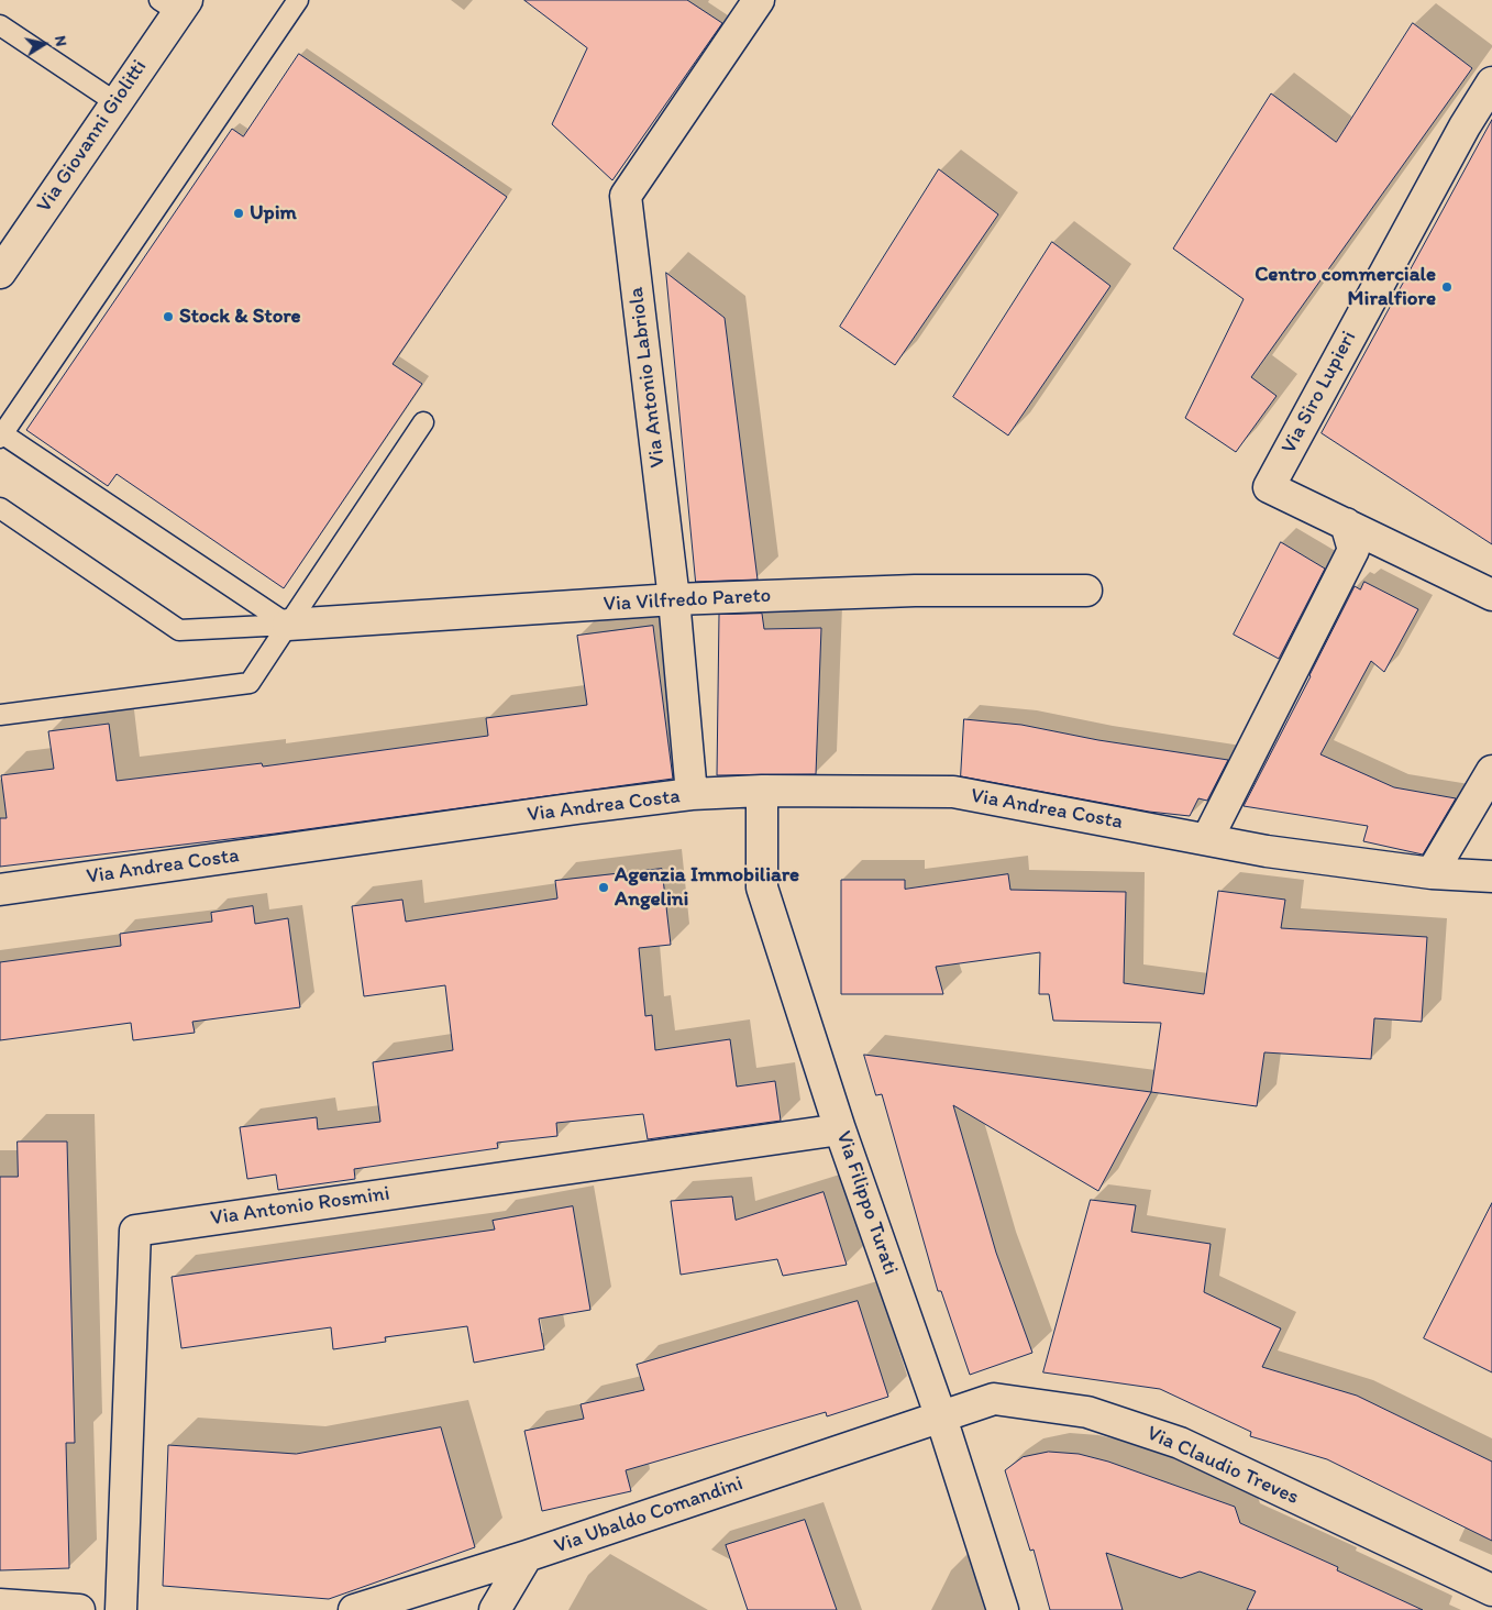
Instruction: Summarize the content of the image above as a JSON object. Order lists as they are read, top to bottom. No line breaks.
{"streets":{"street":["Via Giovanni Giolitti","Via Antonio Labriola","Via Siro Lupieri","Via Vilfredo Pareto","Via Andrea Costa","Via Filippo Turati","Via Antonio Rosmini","Via Claudio Treves","Via Ubaldo Comandini"]},"crossings":[["Via Antonio Labriola","Via Vilfredo Pareto"],["Via Antonio Labriola","Via Andrea Costa"],["Via Andrea Costa","Via Filippo Turati"],["Via Filippo Turati","Via Antonio Rosmini"],["Via Filippo Turati","Via Claudio Treves"],["Via Filippo Turati","Via Ubaldo Comandini"],["Via Claudio Treves","Via Ubaldo Comandini"]],"places":["Upim","Centro commerciale Miralfiore","Stock & Store","Agenzia Immobiliare Angelini"],"north":"right"}
